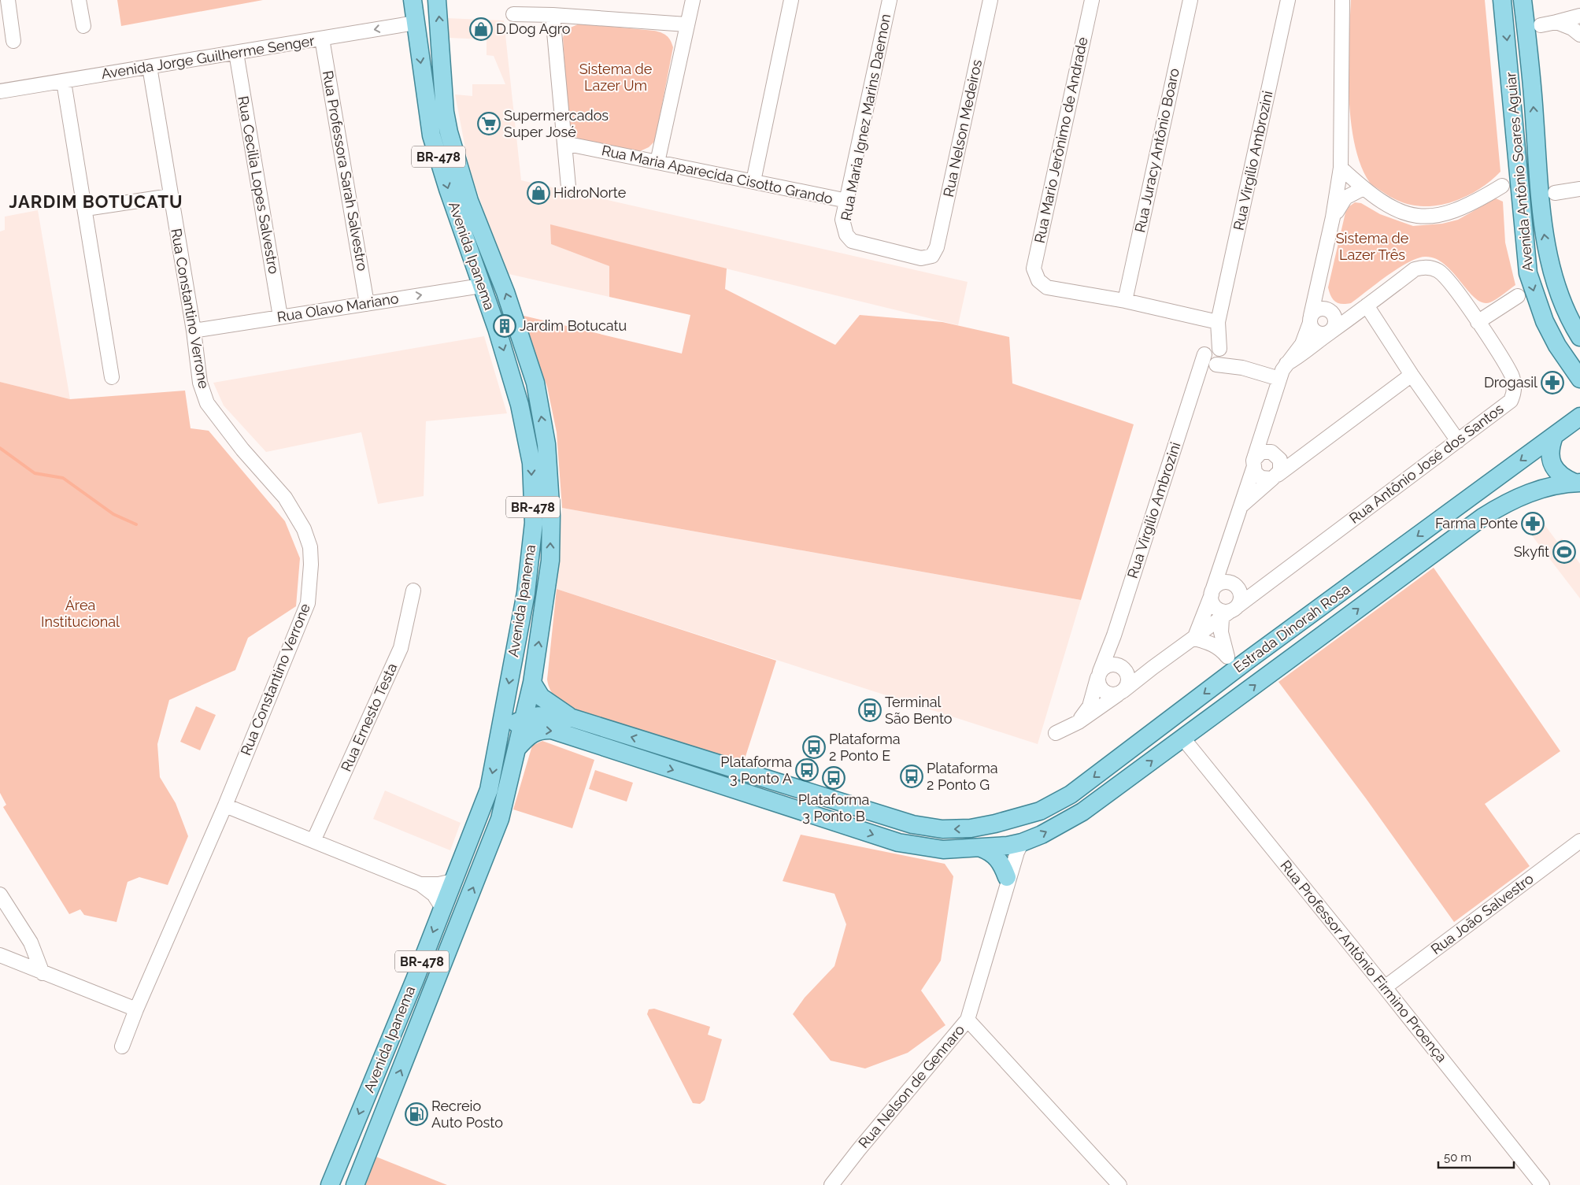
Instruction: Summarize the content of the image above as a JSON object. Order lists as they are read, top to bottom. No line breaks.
{"streets":{"main road":["BR-478","Avenida Antônio Soares Aguiar","Avenida Ipanema","Estrada Dinorah Rosa"],"street":["Avenida Jorge Guilherme Senger","Rua Maria Ignez Marins Daemon","Rua Nelson Medeiros","Rua Mario Jerônimo de Andrade","Rua Juracy Antônio Boaro","Rua Virgílio Ambrozini","Rua Professora Sarah Salvestro","Rua Maria Aparecida Cisotto Grando","Rua Cecilia Lopes Salvestro","Rua Olavo Mariano","Rua Constantino Verrone","Rua Antônio José dos Santos","Rua Ernesto Testa","Rua João Salvestro","Rua Professor Antônio Firmino Proença","Rua Nelson de Gennaro"]},"crossings":[["Avenida Jorge Guilherme Senger","Rua Professora Sarah Salvestro"],["Avenida Jorge Guilherme Senger","Rua Cecilia Lopes Salvestro"],["Avenida Jorge Guilherme Senger","Avenida Ipanema"],["Avenida Jorge Guilherme Senger","Rua Constantino Verrone"],["Rua Maria Ignez Marins Daemon","Rua Nelson Medeiros"],["Rua Maria Ignez Marins Daemon","Rua Maria Aparecida Cisotto Grando"],["Rua Mario Jerônimo de Andrade","Rua Juracy Antônio Boaro"],["Rua Virgílio Ambrozini","Rua Antônio José dos Santos"],["Rua Professora Sarah Salvestro","Rua Olavo Mariano"],["Rua Cecilia Lopes Salvestro","Rua Olavo Mariano"],["Avenida Ipanema","Rua Olavo Mariano"],["Avenida Ipanema","Estrada Dinorah Rosa"],["Rua Olavo Mariano","Rua Constantino Verrone"],["Estrada Dinorah Rosa","Rua Professor Antônio Firmino Proença"],["Estrada Dinorah Rosa","Rua Nelson de Gennaro"],["Rua João Salvestro","Rua Professor Antônio Firmino Proença"]],"one_way":["Rua Olavo Mariano"],"districts":["JARDIM BOTUCATU"],"parks":["Sistema de Lazer Um","Sistema de Lazer Três","Área Institucional"],"places":{"shop":["D.Dog Agro","HidroNorte"],"supermarket":["Supermercados Super José"],"building":["Jardim Botucatu"],"pharmacy":["Drogasil","Farma Ponte"],"sports":["Skyfit"],"bus stop":["Terminal São Bento","Plataforma 2 Ponto E","Plataforma 3 Ponto A","Plataforma 2 Ponto G","Plataforma 3 Ponto B"],"fuel station":["Recreio Auto Posto"]},"scale_bar":"50 m"}
